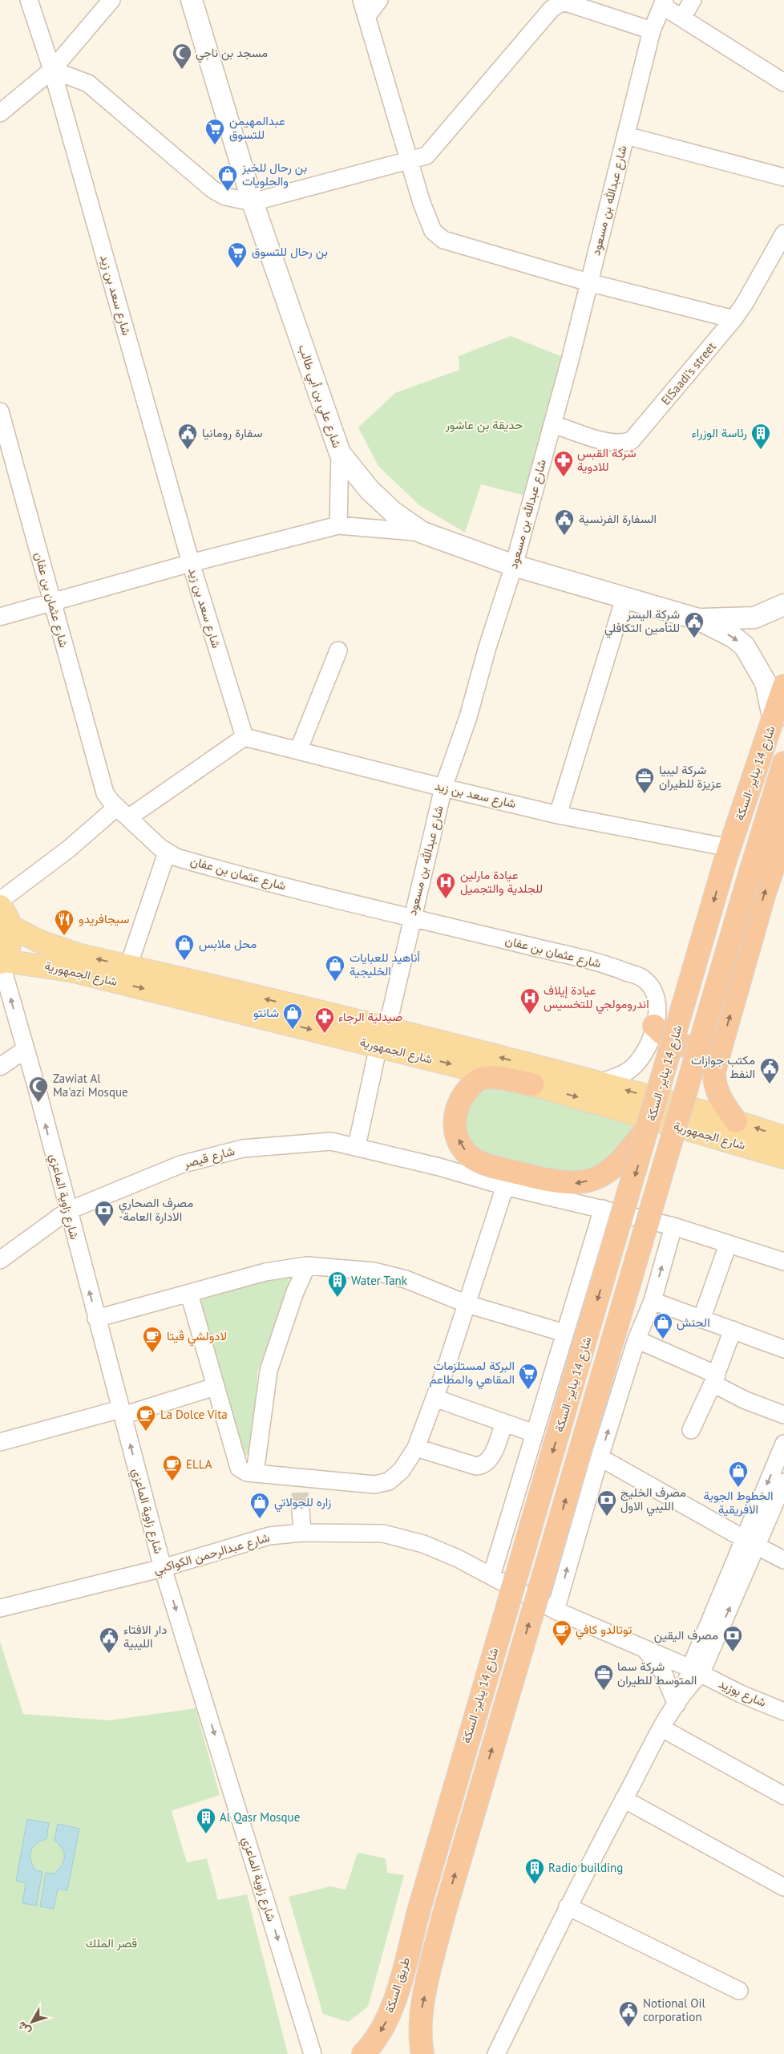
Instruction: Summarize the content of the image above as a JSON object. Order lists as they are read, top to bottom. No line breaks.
{"streets":{"highway":["شارع 14 يناير -السكة","شارع 14 يناير- السكة","طريق السكة"],"main road":["شارع الجمهورية"],"street":["شارع عبدالله بن مسعود","شارع سعد بن زيد","ElSaadi’s street","شارع علي بن أبي طالب","شارع عثمان بن عفان","شارع قيصر","شارع زاوية الماعزي","شارع عبدالرحمن الكواكبي","شارع بوزيد"]},"crossings":[["شارع عبدالله بن مسعود","شارع سعد بن زيد"],["شارع عبدالله بن مسعود","ElSaadi’s street"],["شارع عبدالله بن مسعود","شارع علي بن أبي طالب"],["شارع عبدالله بن مسعود","شارع عثمان بن عفان"],["شارع عبدالله بن مسعود","شارع الجمهورية"],["شارع عبدالله بن مسعود","شارع قيصر"],["شارع سعد بن زيد","شارع 14 يناير -السكة"],["شارع سعد بن زيد","شارع 14 يناير- السكة"],["شارع علي بن أبي طالب","شارع 14 يناير -السكة"],["شارع عثمان بن عفان","شارع الجمهورية"],["شارع 14 يناير -السكة","شارع 14 يناير- السكة"],["شارع الجمهورية","شارع زاوية الماعزي"],["شارع 14 يناير- السكة","طريق السكة"],["شارع قيصر","شارع زاوية الماعزي"],["شارع زاوية الماعزي","شارع عبدالرحمن الكواكبي"],["شارع عبدالرحمن الكواكبي","شارع بوزيد"]],"one_way":["طريق السكة"],"parks":["حديقة بن عاشور","قصر الملك"],"places":{"mosque":["مسجد بن ناجي","Zawiat Al Ma'azi Mosque"],"supermarket":["عبدالمهيمن للتسوق","بن رحال للتسوق","البركة لمستلزمات المقاهي والمطاعم"],"shop":["بن رحال للخبز والحلويات","محل ملابس","أناهيد للعبايات الخليجية","شانتو","الحنش","الخطوط الجوية الافريقية","زاره للجولاتي"],"public building":["سفارة رومانيا","السفارة الفرنسية","شركة اليسر للتأمين التكافلي","مكتب جوازات النفط","دار اﻻفتاء الليبية","Notional Oil corporation"],"building":["رئاسة الوزراء","Water Tank","Al Qasr Mosque","Radio building"],"pharmacy":["شركة القبس للادوية","صيدلية الرجاء"],"office":["شركة ليبيا عزيزة للطيران","شركة سما المتوسط للطيران"],"hospital":["عيادة مارلين للجلدية والتجميل","عيادة إيلاف اندرومولجي للتخسيس"],"restaurant":["سيجافريدو"],"bank":["مصرف الصحاري -الادارة العامة","مصرف الخليج الليبي الاول","مصرف اليقين"],"cafe":["لادولشي ڤيتا","La Dolce Vita","ELLA","توتالدو كافي"]},"north":"bottom left"}
